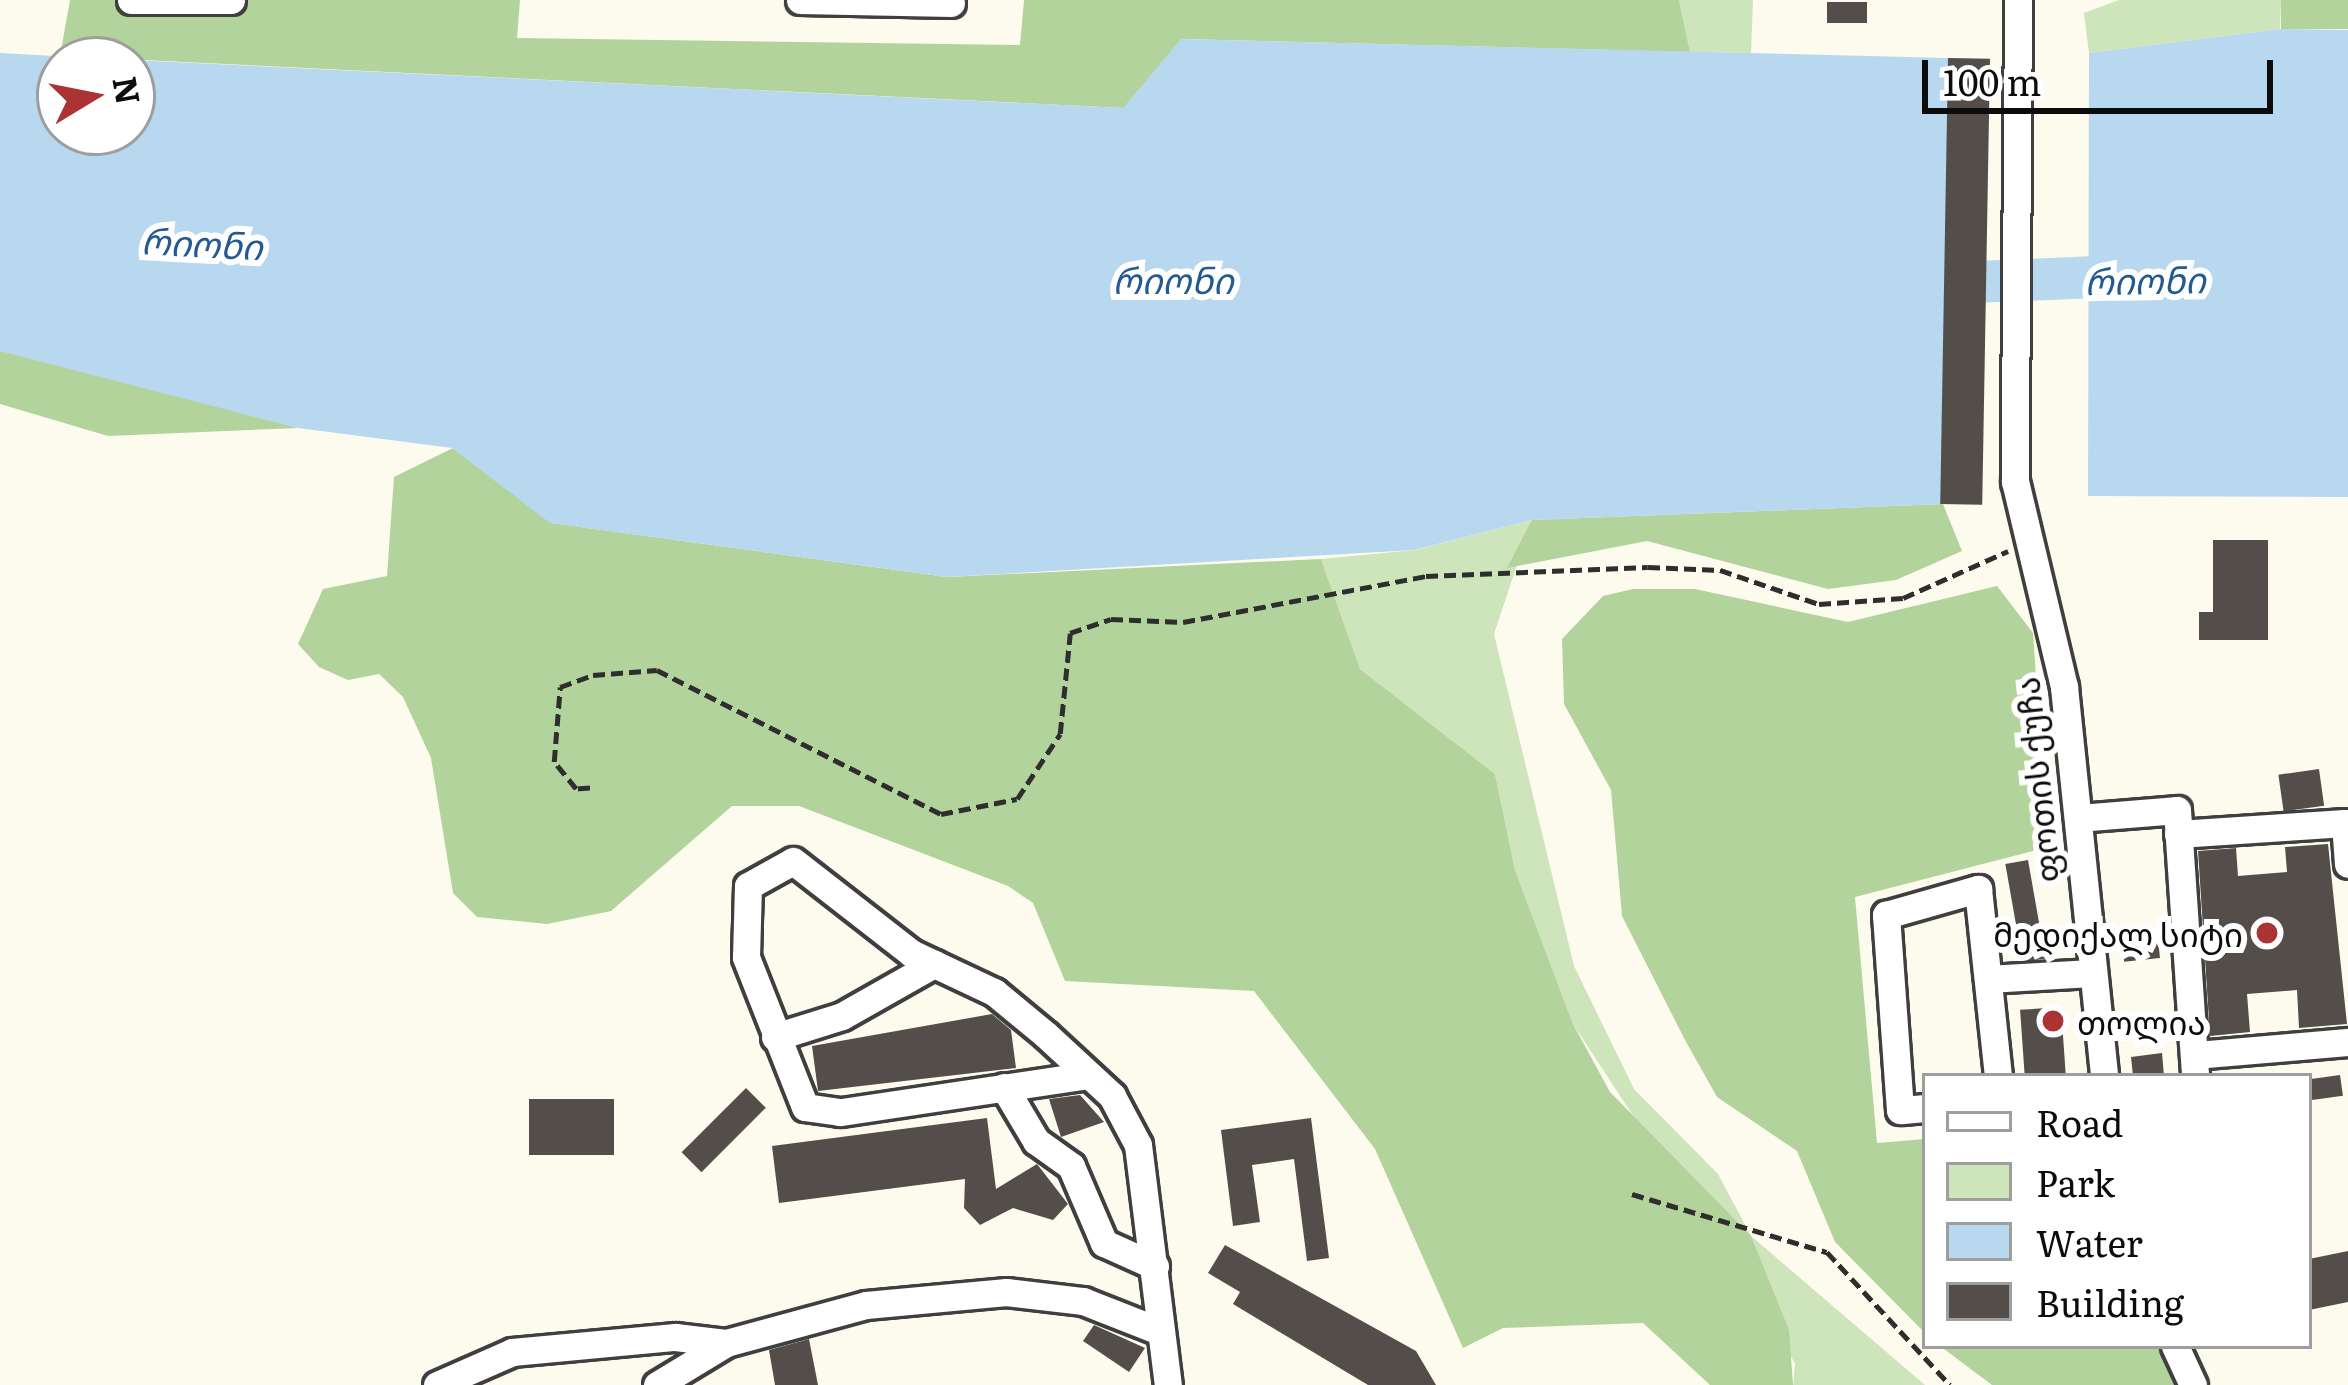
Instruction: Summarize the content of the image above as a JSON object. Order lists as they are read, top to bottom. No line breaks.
{"streets":{"street":["ფოთის ქუჩა"]},"water":["რიონი"],"places":["მედიქალ სიტი","თოლია"],"legend":["Road","Park","Water","Building"],"scale_bar":"100 m","north":"right"}
